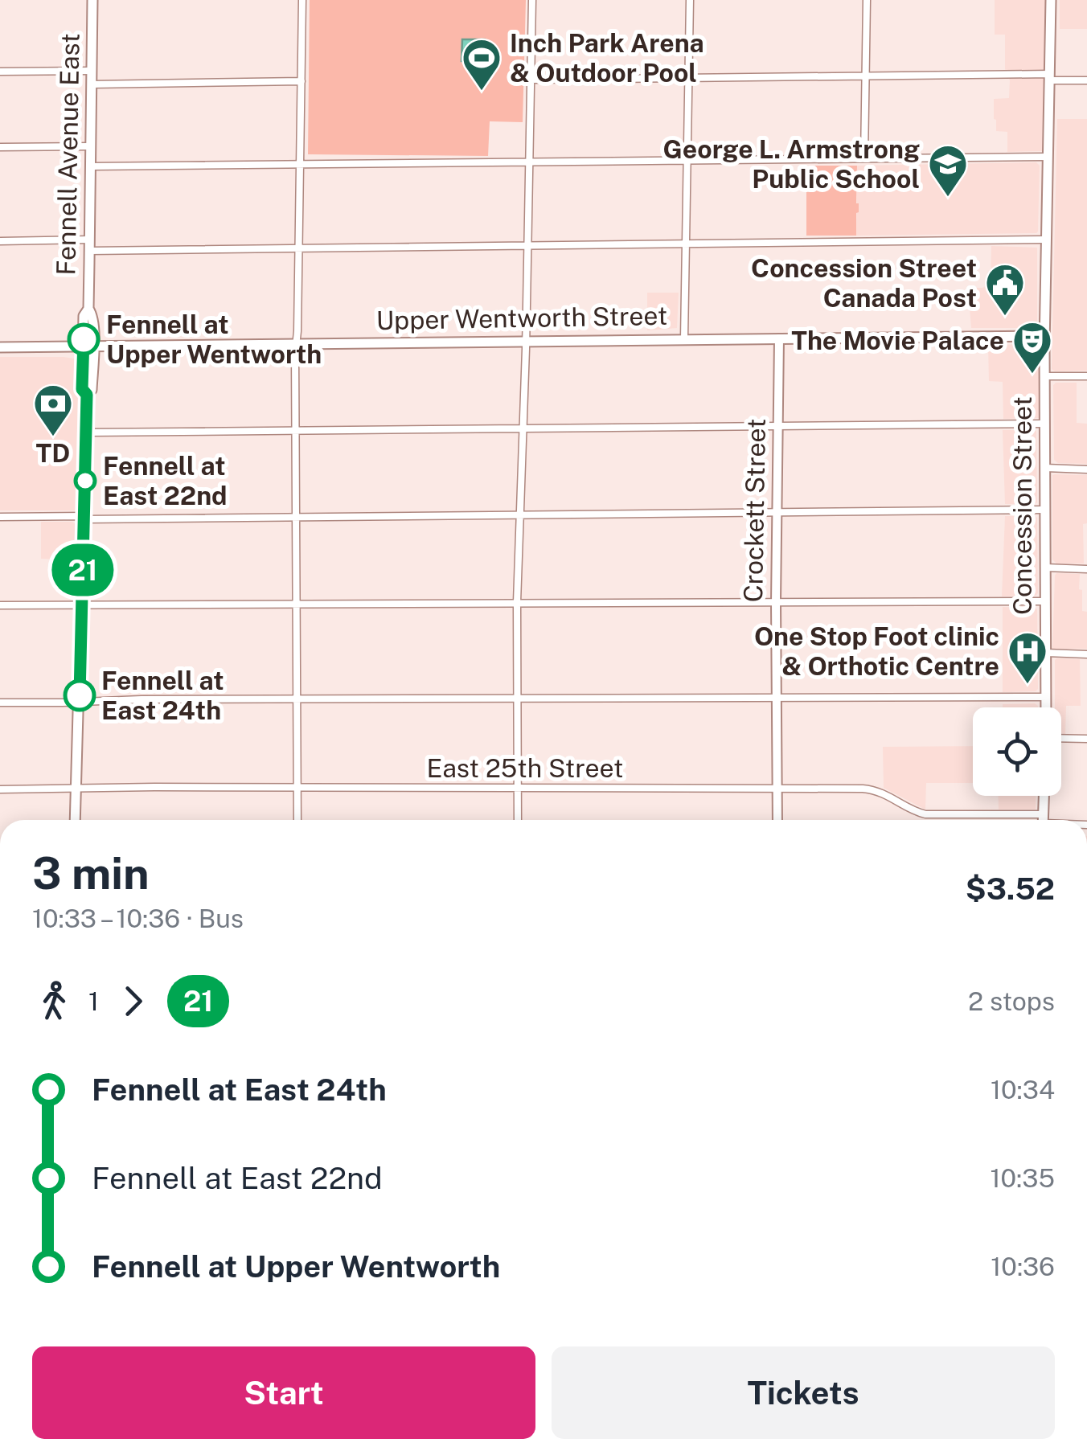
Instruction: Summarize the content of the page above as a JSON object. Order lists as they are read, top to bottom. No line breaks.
{"streets":{"main road":["Fennell Avenue East","Upper Wentworth Street","Concession Street"],"street":["Crockett Street","East 25th Street"]},"crossings":[["Fennell Avenue East","Upper Wentworth Street"],["Fennell Avenue East","East 25th Street"],["Upper Wentworth Street","Concession Street"],["Upper Wentworth Street","Crockett Street"],["Crockett Street","East 25th Street"]],"places":{"sports":["Inch Park Arena & Outdoor Pool"],"school or university":["George L. Armstrong Public School"],"public building":["Concession Street Canada Post"],"other":["Fennell at Upper Wentworth","Fennell at East 22nd","Fennell at East 24th"],"theatre":["The Movie Palace"],"bank":["TD"],"hospital":["One Stop Foot clinic & Orthotic Centre"]},"lines":["bus line 21"],"page":{"on_map":"21","heading":["3 min","10:33 – 10:36 · Bus","$3.52"],"legs":["1","21","2 stops"],"list":[{"name":"Fennell at East 24th","value":"10:34"},{"name":"Fennell at East 22nd","value":"10:35"},{"name":"Fennell at Upper Wentworth","value":"10:36"}],"buttons":["Start","Tickets"]}}
